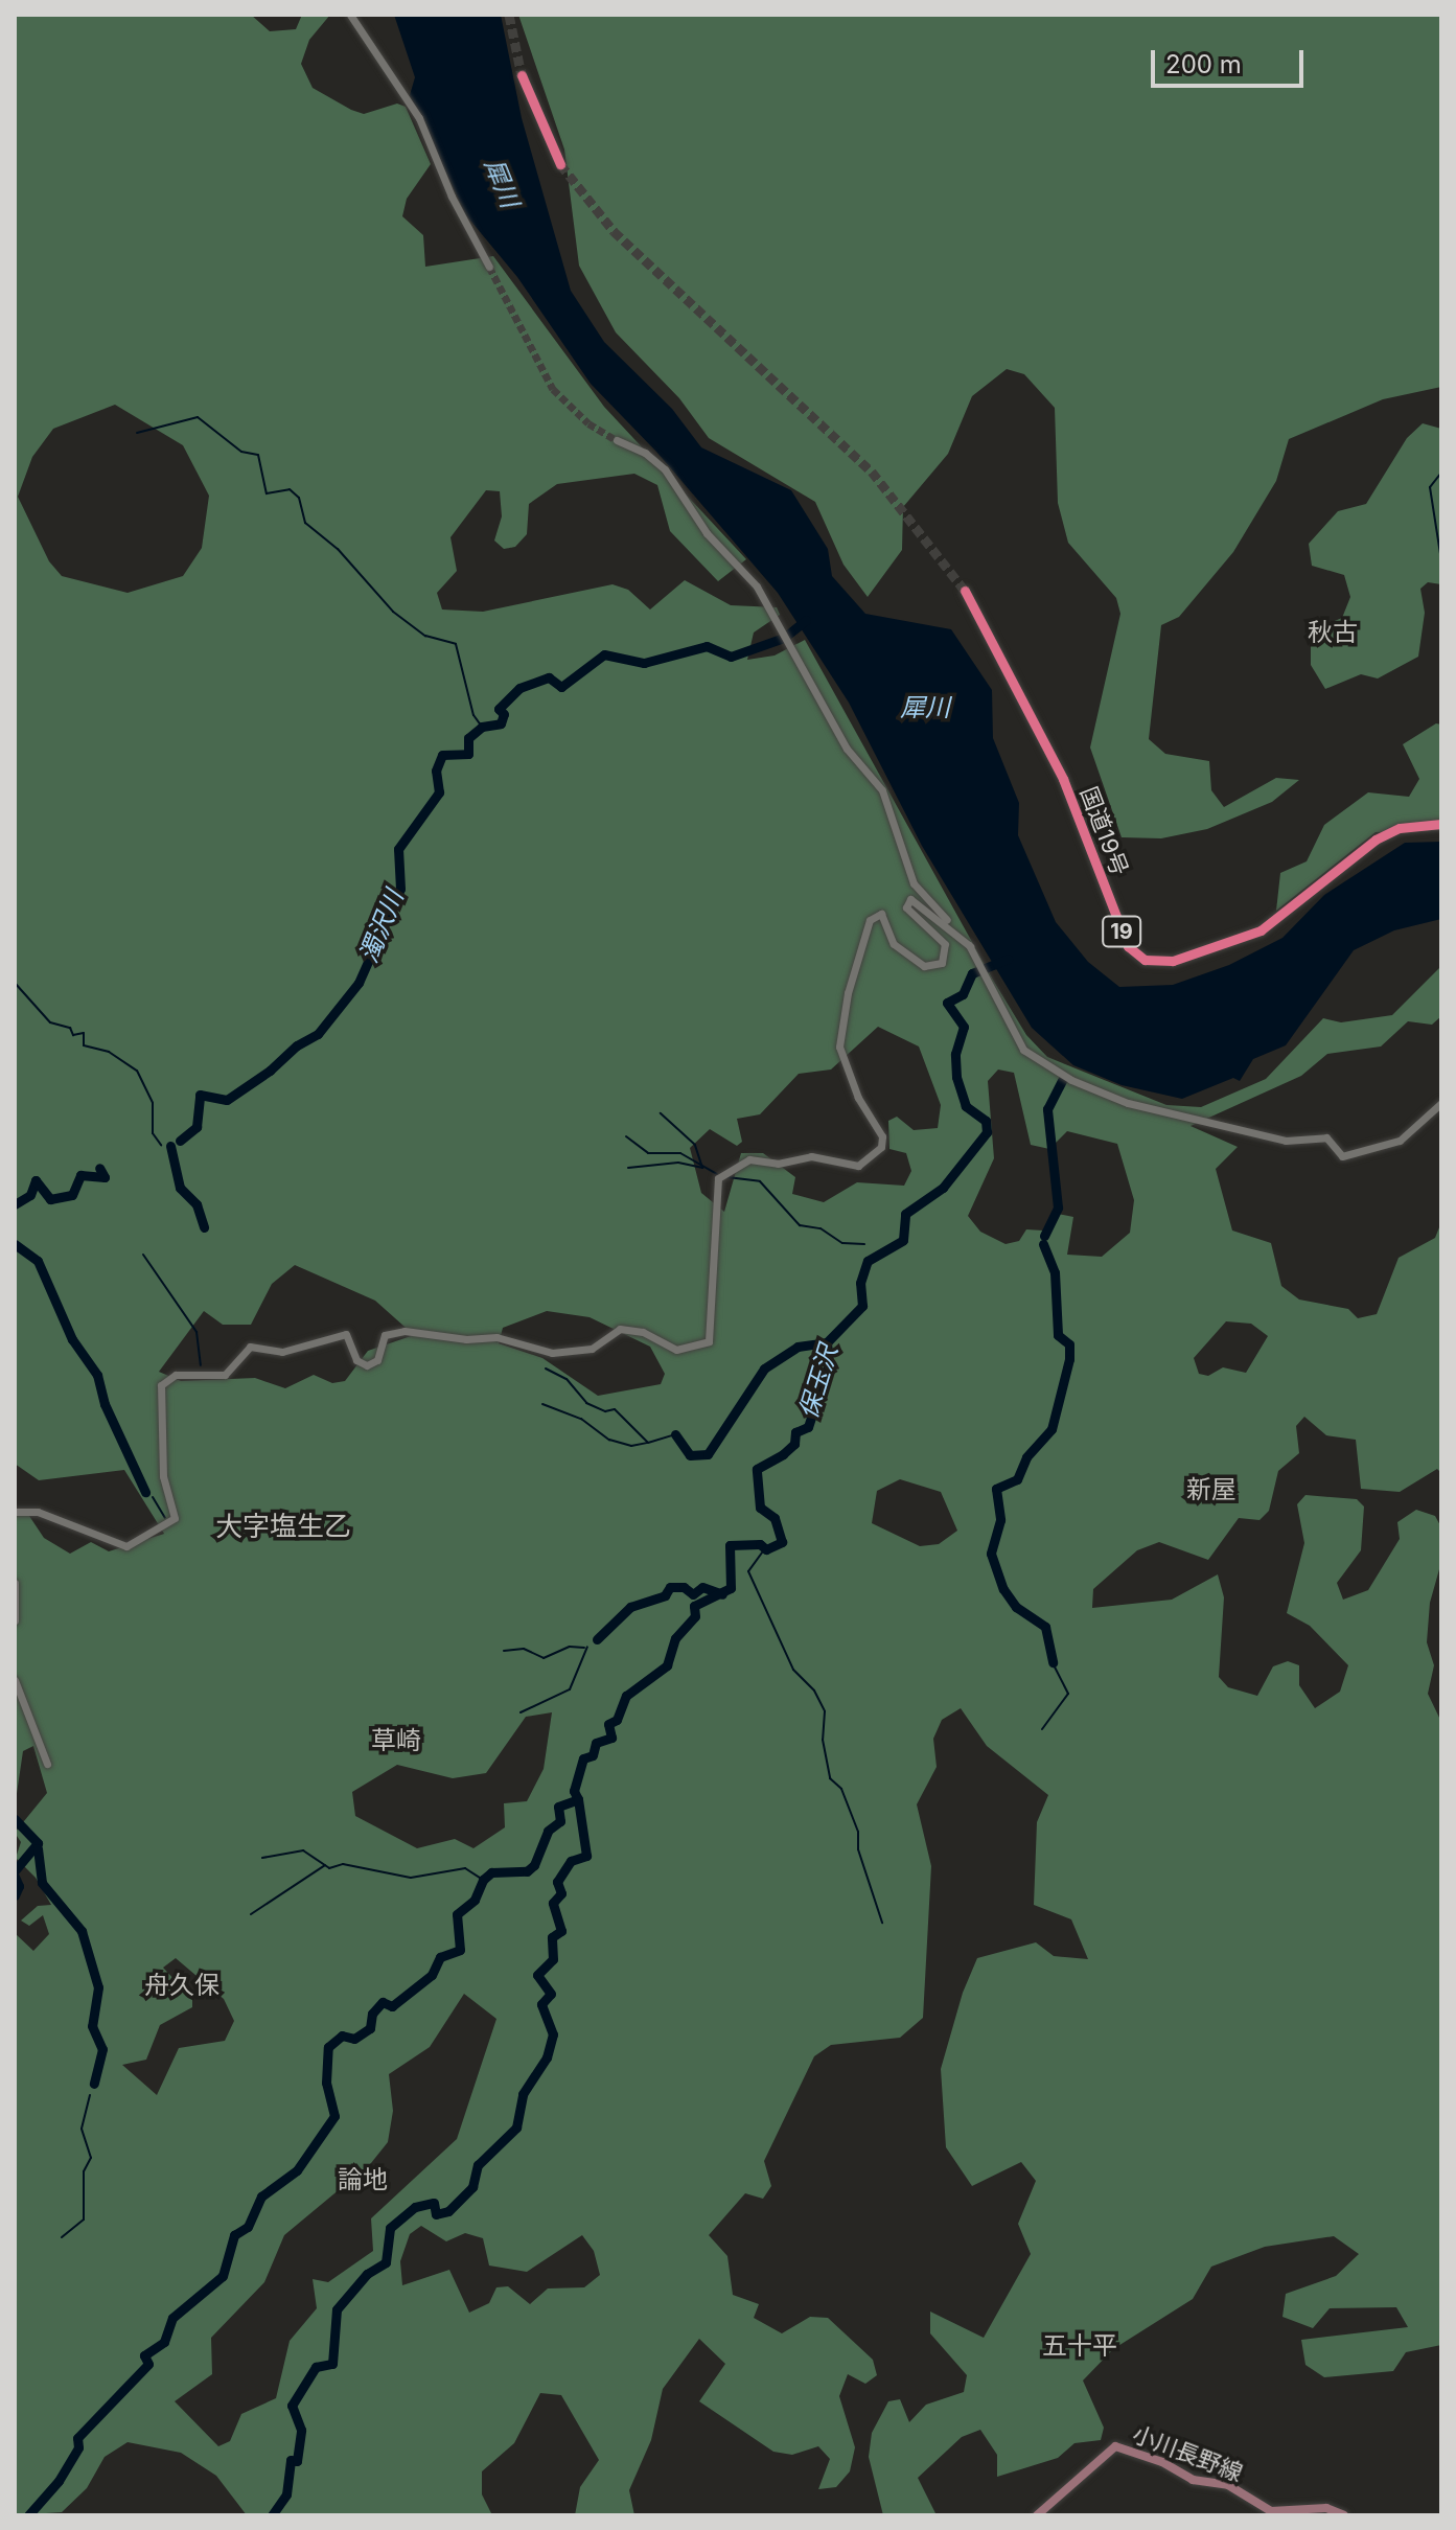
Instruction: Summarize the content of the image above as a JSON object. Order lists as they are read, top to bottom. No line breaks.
{"streets":{"highway":["国道19号","19"],"main road":["小川長野線"]},"districts":["秋古","新屋","大字塩生乙","草崎","舟久保","論地","五十平"],"water":["犀川","濁沢川","保玉沢"],"scale_bar":"200 m"}
